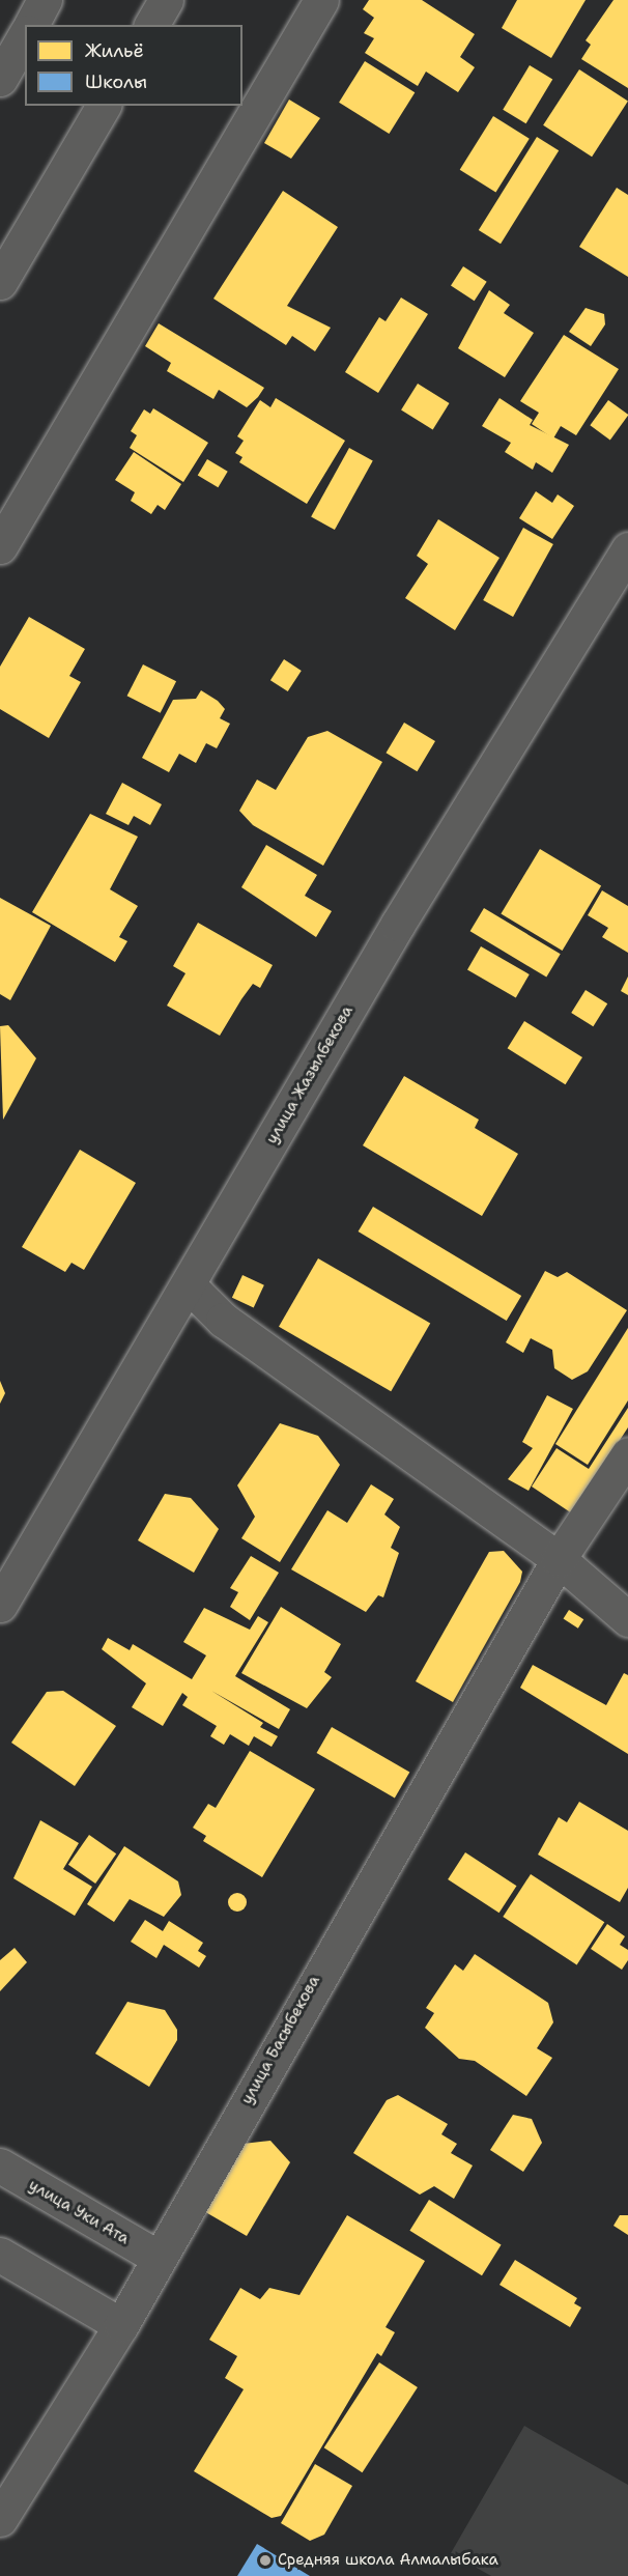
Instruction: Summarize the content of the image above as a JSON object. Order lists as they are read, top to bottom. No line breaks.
{"streets":{"street":["улица Жазылбекова","улица Басыбекова","улица Уки Ата"]},"crossings":[["улица Басыбекова","улица Уки Ата"]],"places":["Средняя школа Алмалыбака"],"legend":["Жильё","Школы"]}
